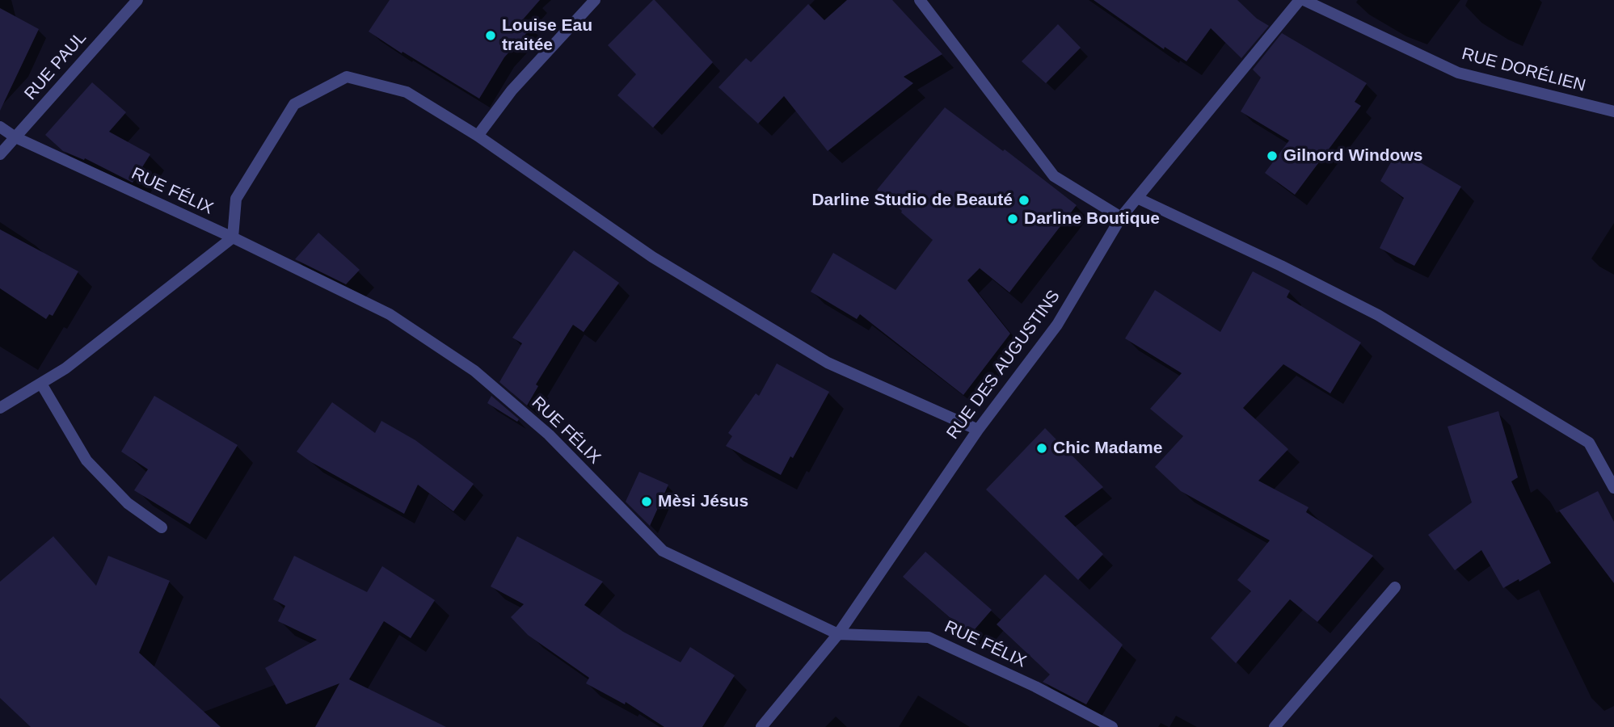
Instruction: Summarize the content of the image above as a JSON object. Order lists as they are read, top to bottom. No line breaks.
{"streets":{"street":["RUE PAUL","RUE DORÉLIEN","RUE FÉLIX","RUE DES AUGUSTINS"]},"crossings":[["RUE PAUL","RUE FÉLIX"],["RUE DORÉLIEN","RUE DES AUGUSTINS"],["RUE FÉLIX","RUE DES AUGUSTINS"]],"places":["Louise Eau traitée","Gilnord Windows","Darline Studio de Beauté","Darline Boutique","Chic Madame","Mèsi Jésus"]}
